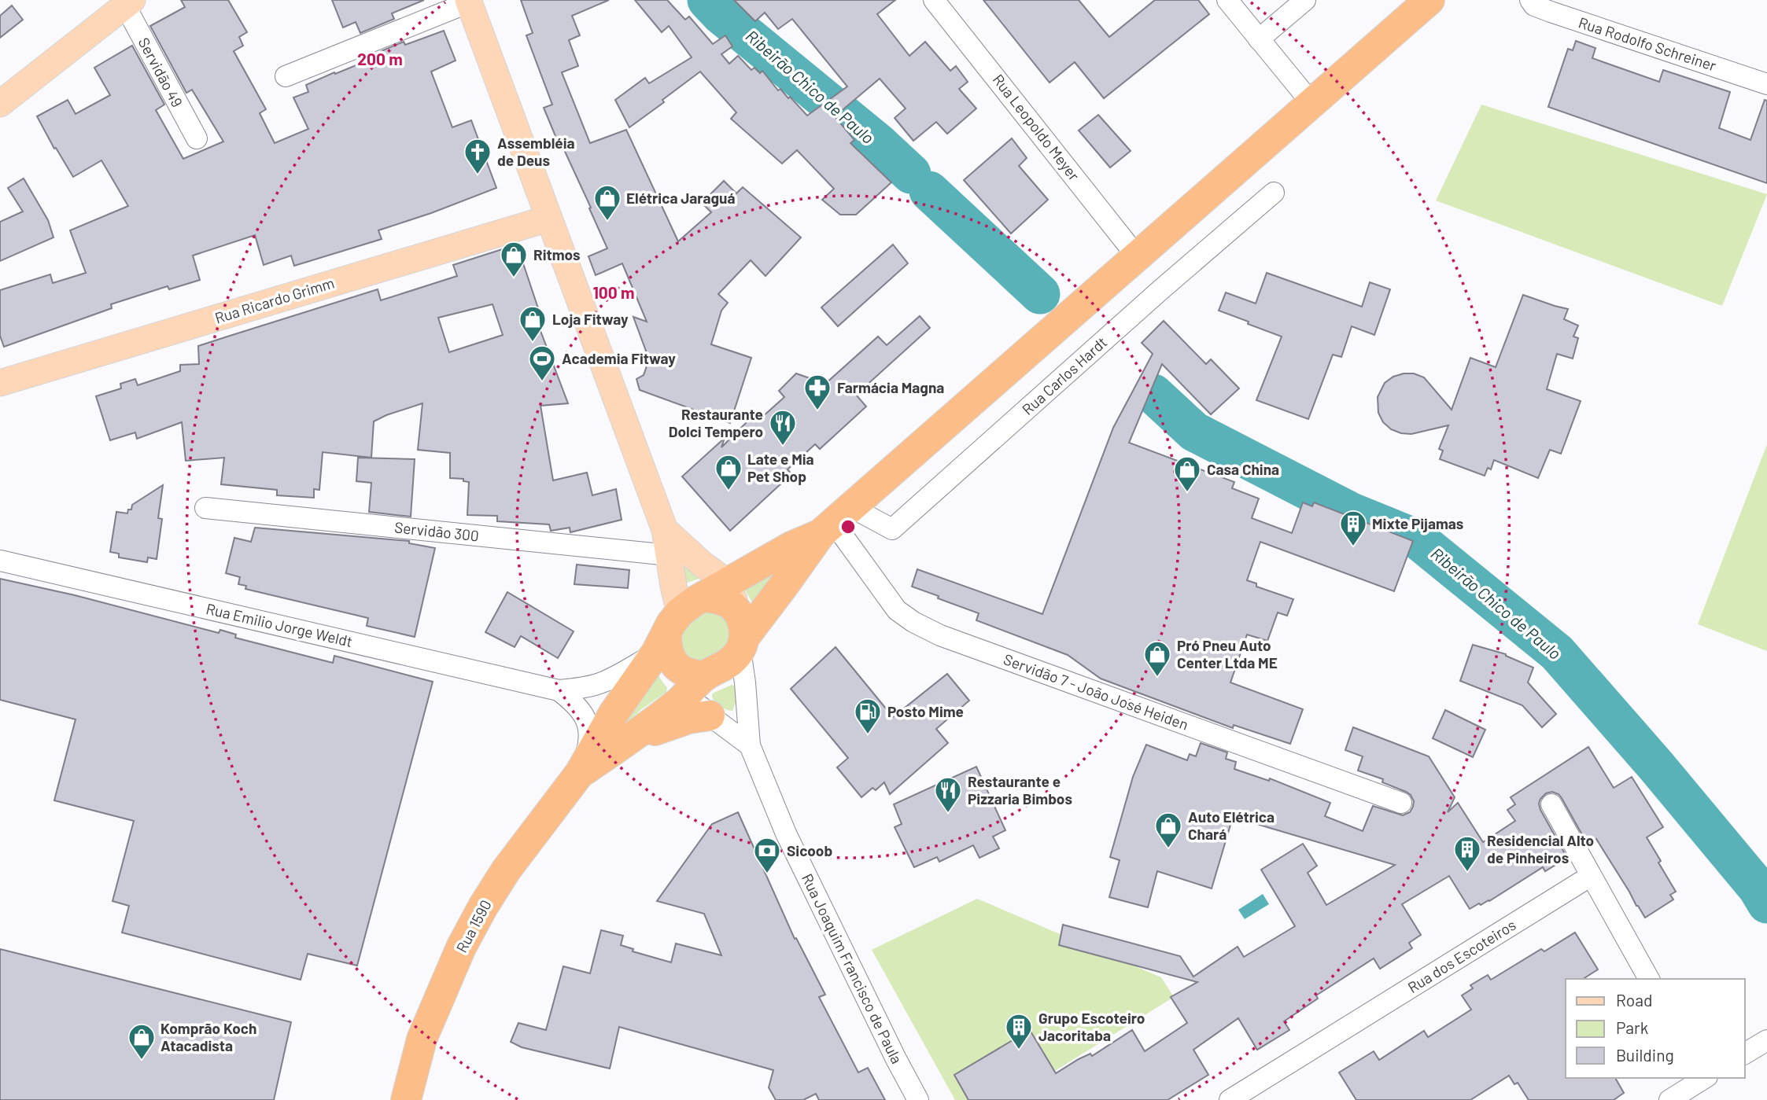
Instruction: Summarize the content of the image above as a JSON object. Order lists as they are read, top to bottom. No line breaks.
{"streets":{"highway":["Rua 1590"],"main road":["Rua Ricardo Grimm"],"street":["Rua Rodolfo Schreiner","Servidão 49","Rua Leopoldo Meyer","Rua Carlos Hardt","Servidão 300","Rua Emilio Jorge Weldt","Servidão 7 - João José Heiden","Rua dos Escoteiros","Rua Joaquim Francisco de Paula"]},"crossings":[["Rua Carlos Hardt","Servidão 7 - João José Heiden"],["Rua Emilio Jorge Weldt","Rua 1590"]],"water":["Ribeirão Chico de Paulo"],"places":{"church":["Assembléia de Deus"],"shop":["Elétrica Jaraguá","Ritmos","Loja Fitway","Late e Mia Pet Shop","Casa China","Pró Pneu Auto Center Ltda ME","Auto Elétrica Chará","Komprão Koch Atacadista"],"sports":["Academia Fitway"],"pharmacy":["Farmácia Magna"],"restaurant":["Restaurante Dolci Tempero","Restaurante e Pizzaria Bimbos"],"building":["Mixte Pijamas","Residencial Alto de Pinheiros","Grupo Escoteiro Jacoritaba"],"fuel station":["Posto Mime"],"bank":["Sicoob"]},"legend":["Road","Park","Building"],"rings":["200 m","100 m"]}
